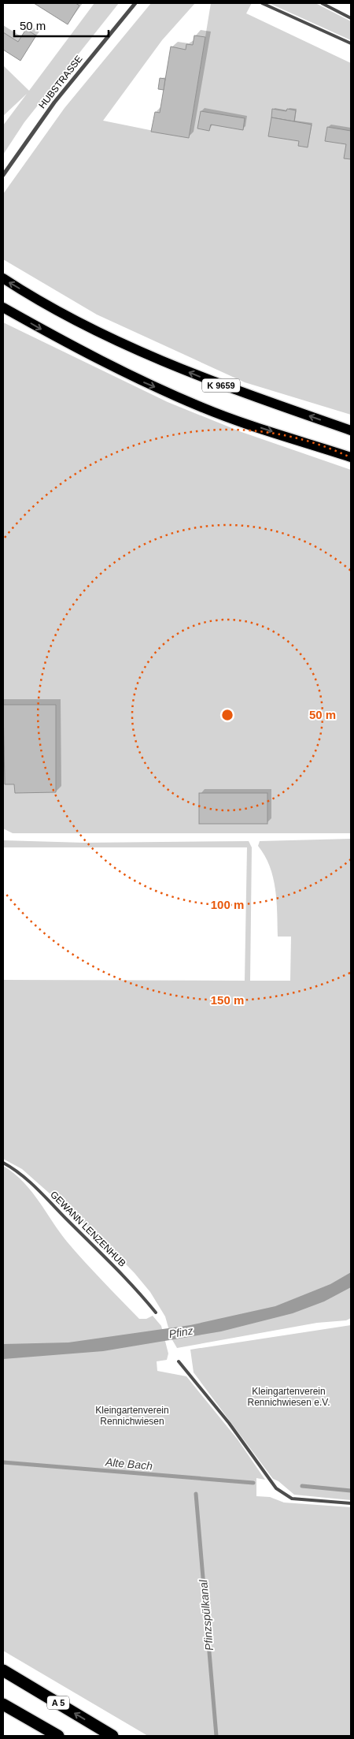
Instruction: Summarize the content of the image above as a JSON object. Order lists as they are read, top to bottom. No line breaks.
{"streets":{"highway":["A 5"],"main road":["K 9659"],"street":["HUBSTRASSE"],"lane":["GEWANN LENZENHUB"]},"water":["Pfinz","Alte Bach","Pfinzspülkanal"],"parks":["Kleingartenverein Rennichwiesen e.V.","Kleingartenverein Rennichwiesen"],"scale_bar":"50 m","rings":["50 m","100 m","150 m"]}
